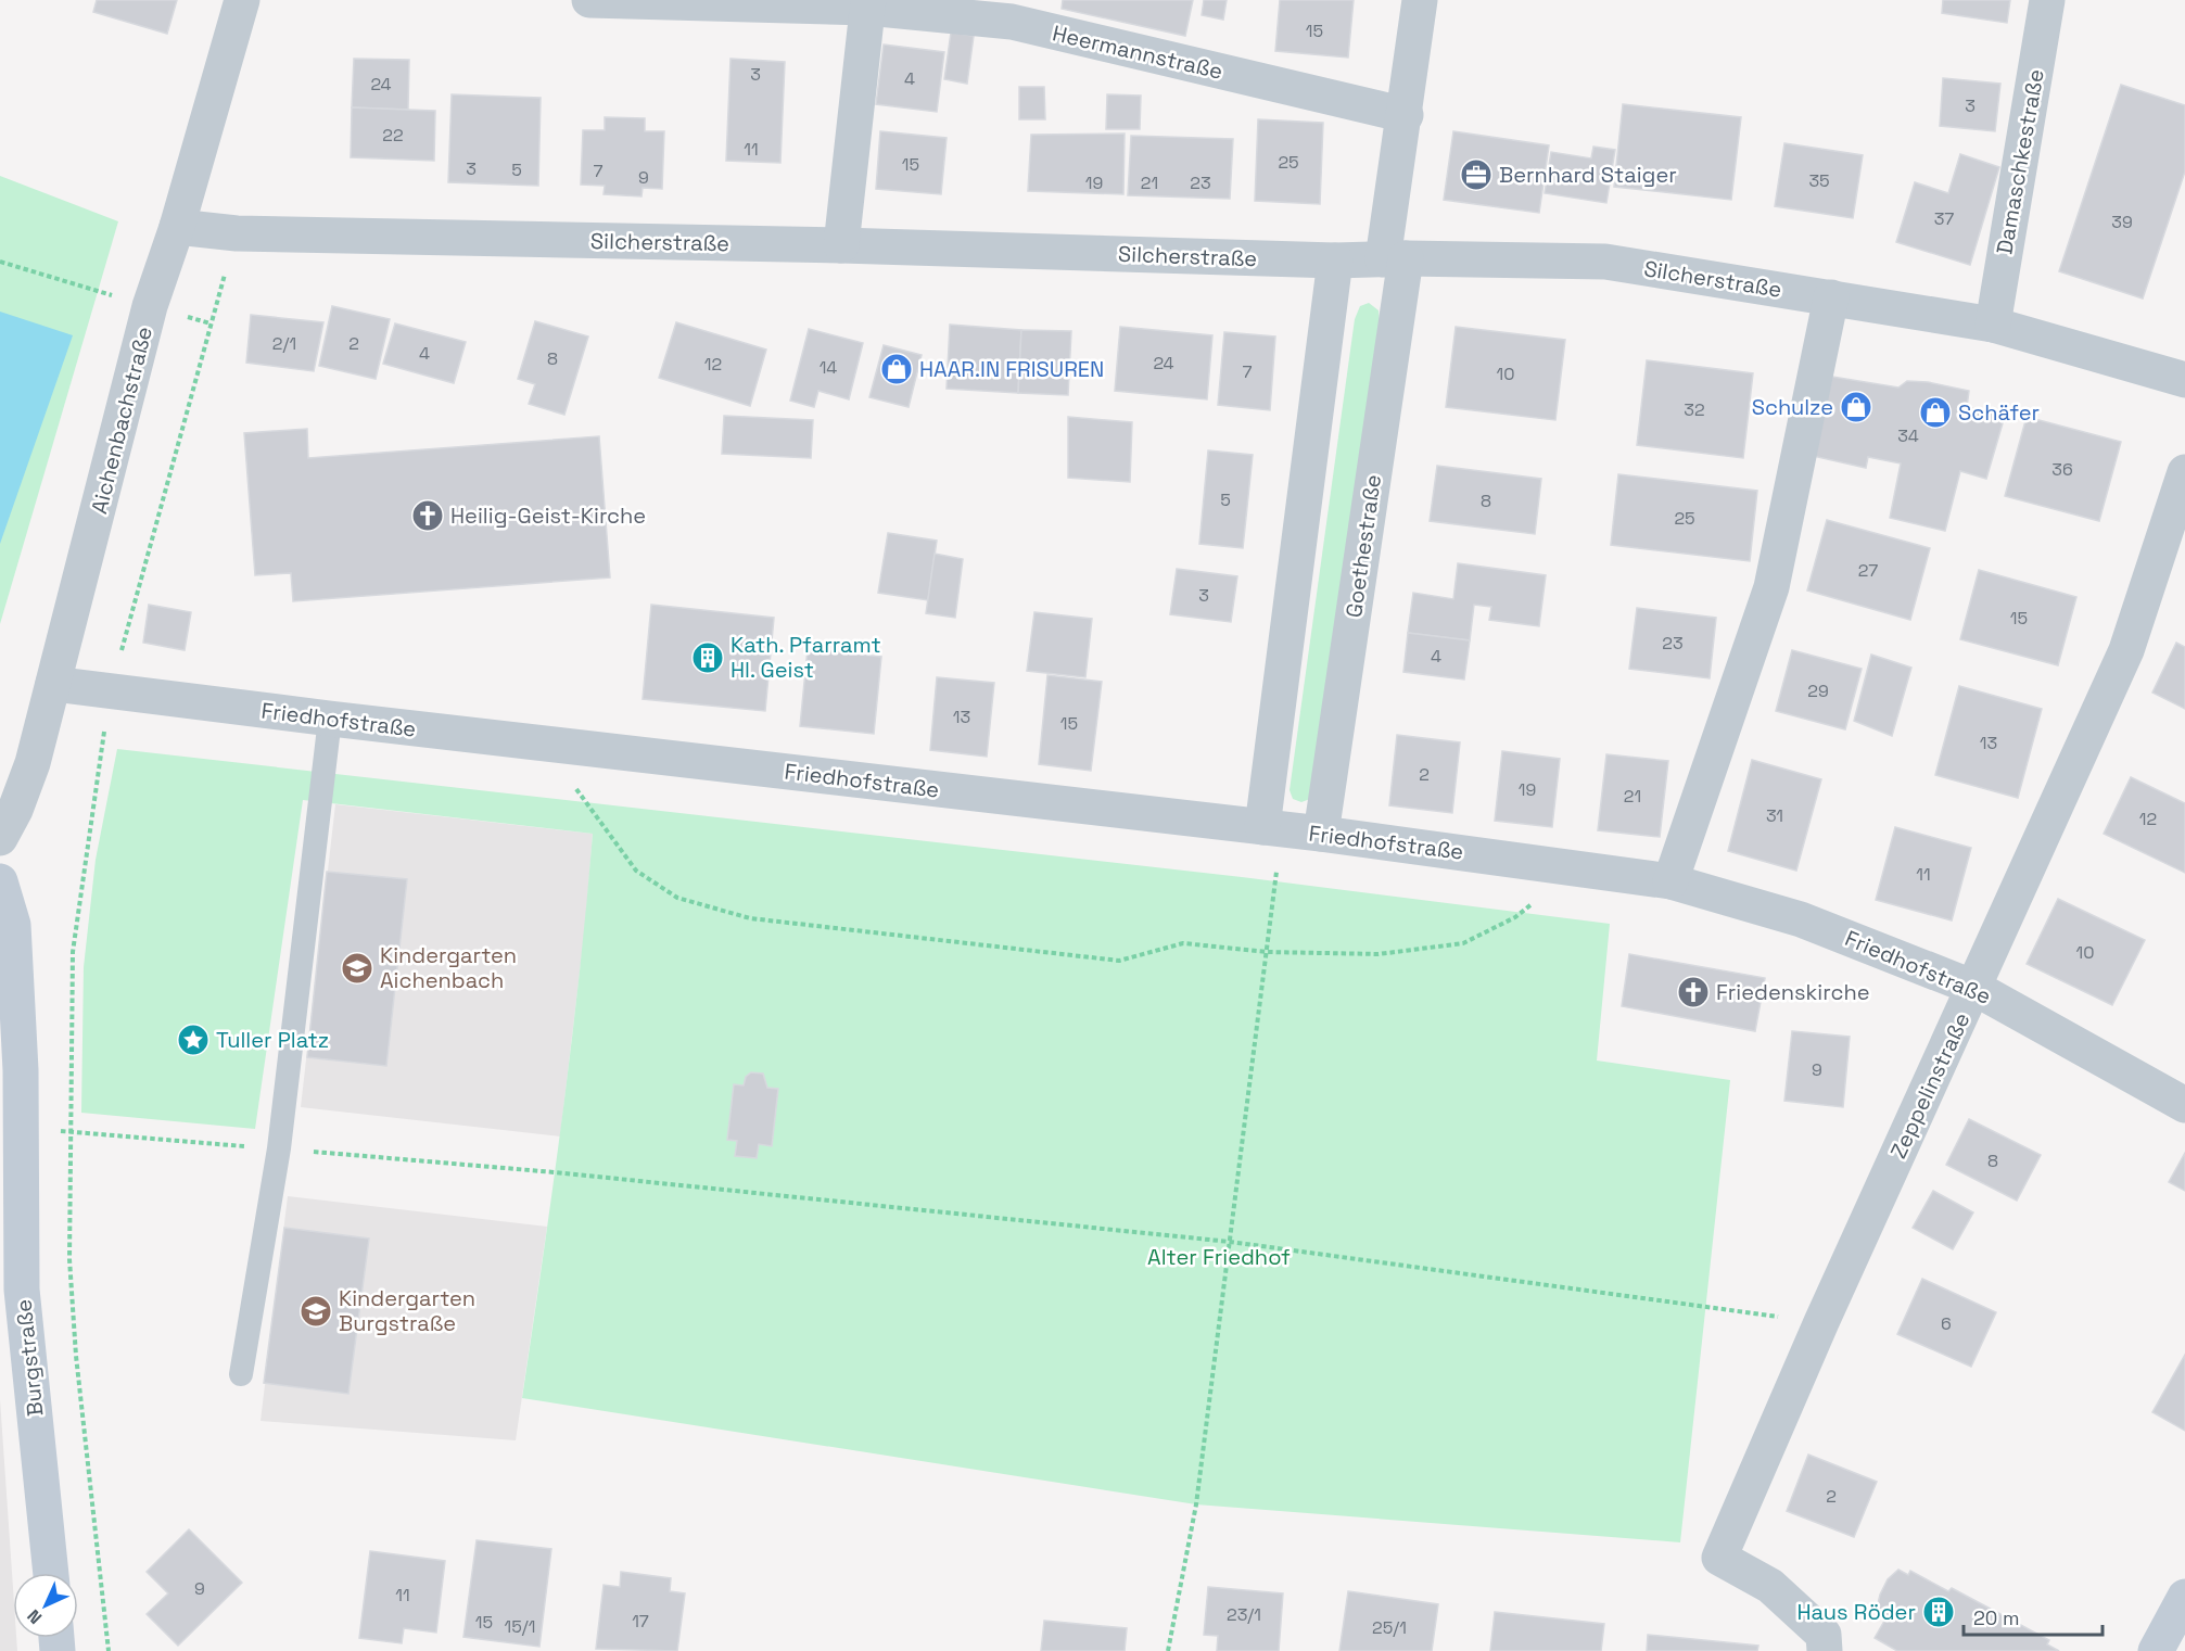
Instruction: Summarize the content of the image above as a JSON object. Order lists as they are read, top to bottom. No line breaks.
{"streets":{"main road":["Burgstraße"],"street":["Heermannstraße","Damaschkestraße","Silcherstraße","Aichenbachstraße","Goethestraße","Friedhofstraße","Zeppelinstraße"]},"crossings":[["Heermannstraße","Goethestraße"],["Damaschkestraße","Silcherstraße"],["Silcherstraße","Aichenbachstraße"],["Silcherstraße","Goethestraße"],["Aichenbachstraße","Friedhofstraße"],["Goethestraße","Friedhofstraße"],["Friedhofstraße","Zeppelinstraße"]],"parks":["Alter Friedhof"],"places":{"office":["Bernhard Staiger"],"shop":["HAAR.IN FRISUREN","Schulze","Schäfer"],"church":["Heilig-Geist-Kirche","Friedenskirche"],"building":["Kath. Pfarramt Hl. Geist","Haus Röder"],"school or university":["Kindergarten Aichenbach","Kindergarten Burgstraße"],"place":["Tuller Platz"]},"house_numbers":["15","3","4","24","3","22","11","25","15","3","5","7","9","35","19","21","23","37","39","2/1","2","4","8","24","12","14","7","10","32","34","36","5","8","25","27","3","15","23","4","29","13","15","13","2","19","21","31","12","11","10","9","8","6","2","9","11","23/1","17","15","15/1","25/1"],"scale_bar":"20 m","north":"bottom left"}
